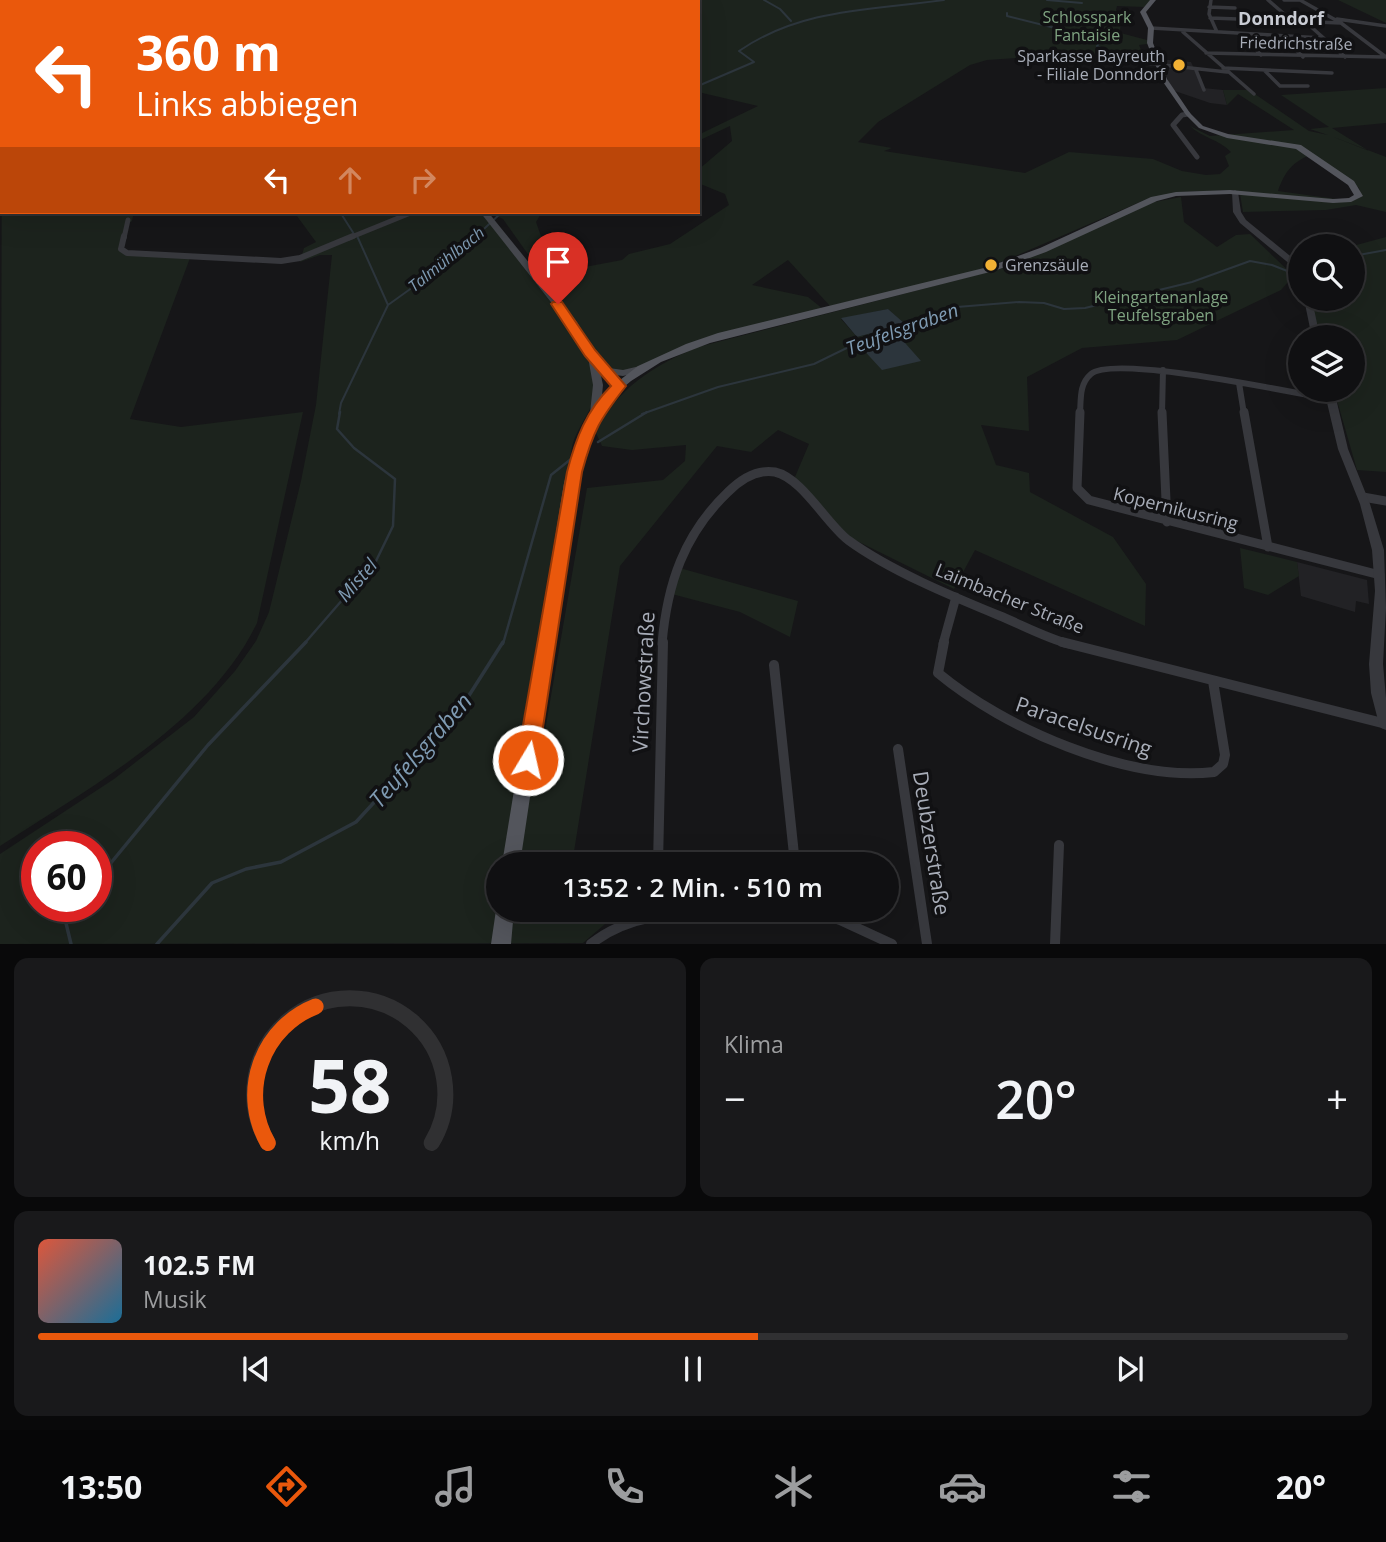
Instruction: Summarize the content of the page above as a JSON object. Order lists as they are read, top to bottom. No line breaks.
{"streets":{"street":["Friedrichstraße","Kopernikusring","Laimbacher Straße","Virchowstraße","Paracelsusring","Deubzerstraße"]},"crossings":[["Laimbacher Straße","Virchowstraße"],["Laimbacher Straße","Paracelsusring"]],"districts":["Donndorf"],"water":["Talmühlbach","Teufelsgraben","Mistel"],"parks":["Schlosspark Fantaisie","Kleingartenanlage Teufelsgraben"],"places":["Sparkasse Bayreuth - Filiale Donndorf","Grenzsäule"],"page":{"turn":["360 m","Links abbiegen"],"limit":"60","trip":"13:52 · 2 Min. · 510 m","tile":"Klima","heat":["−","20°","+"],"song":["102.5 FM","Musik"],"tabs":["13:50","20°"],"gauge":["58","km/h"]}}
